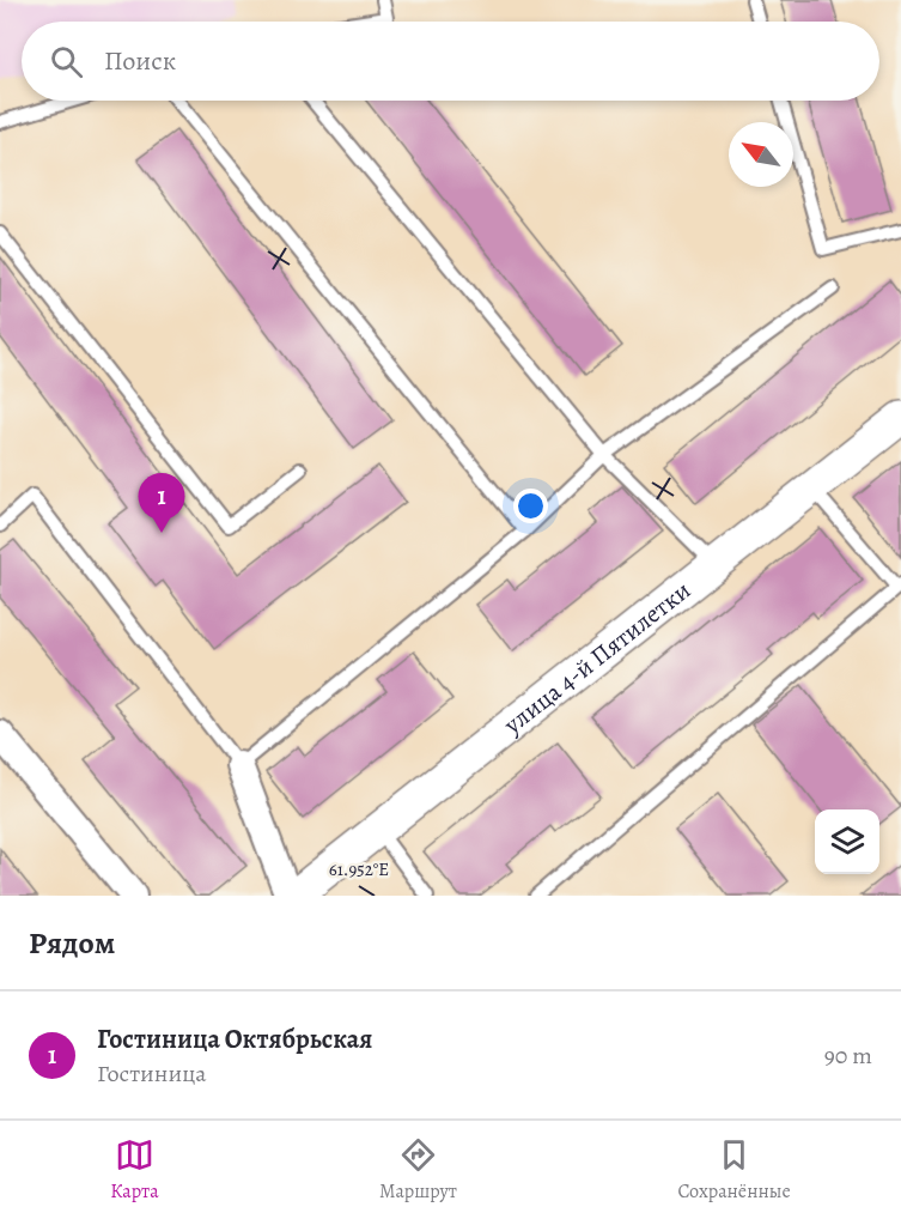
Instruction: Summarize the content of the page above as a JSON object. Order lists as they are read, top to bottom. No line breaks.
{"streets":{"street":["улица 4-й Пятилетки"]},"north":"top left","page":{"search":"Поиск","pins":"1","heading":"Рядом","list":[{"mark":"1","name":"Гостиница Октябрьская","note":"Гостиница","value":"90 m"}],"nav":["Карта","Маршрут","Сохранённые"]},"coordinates":["61.952°E"]}
